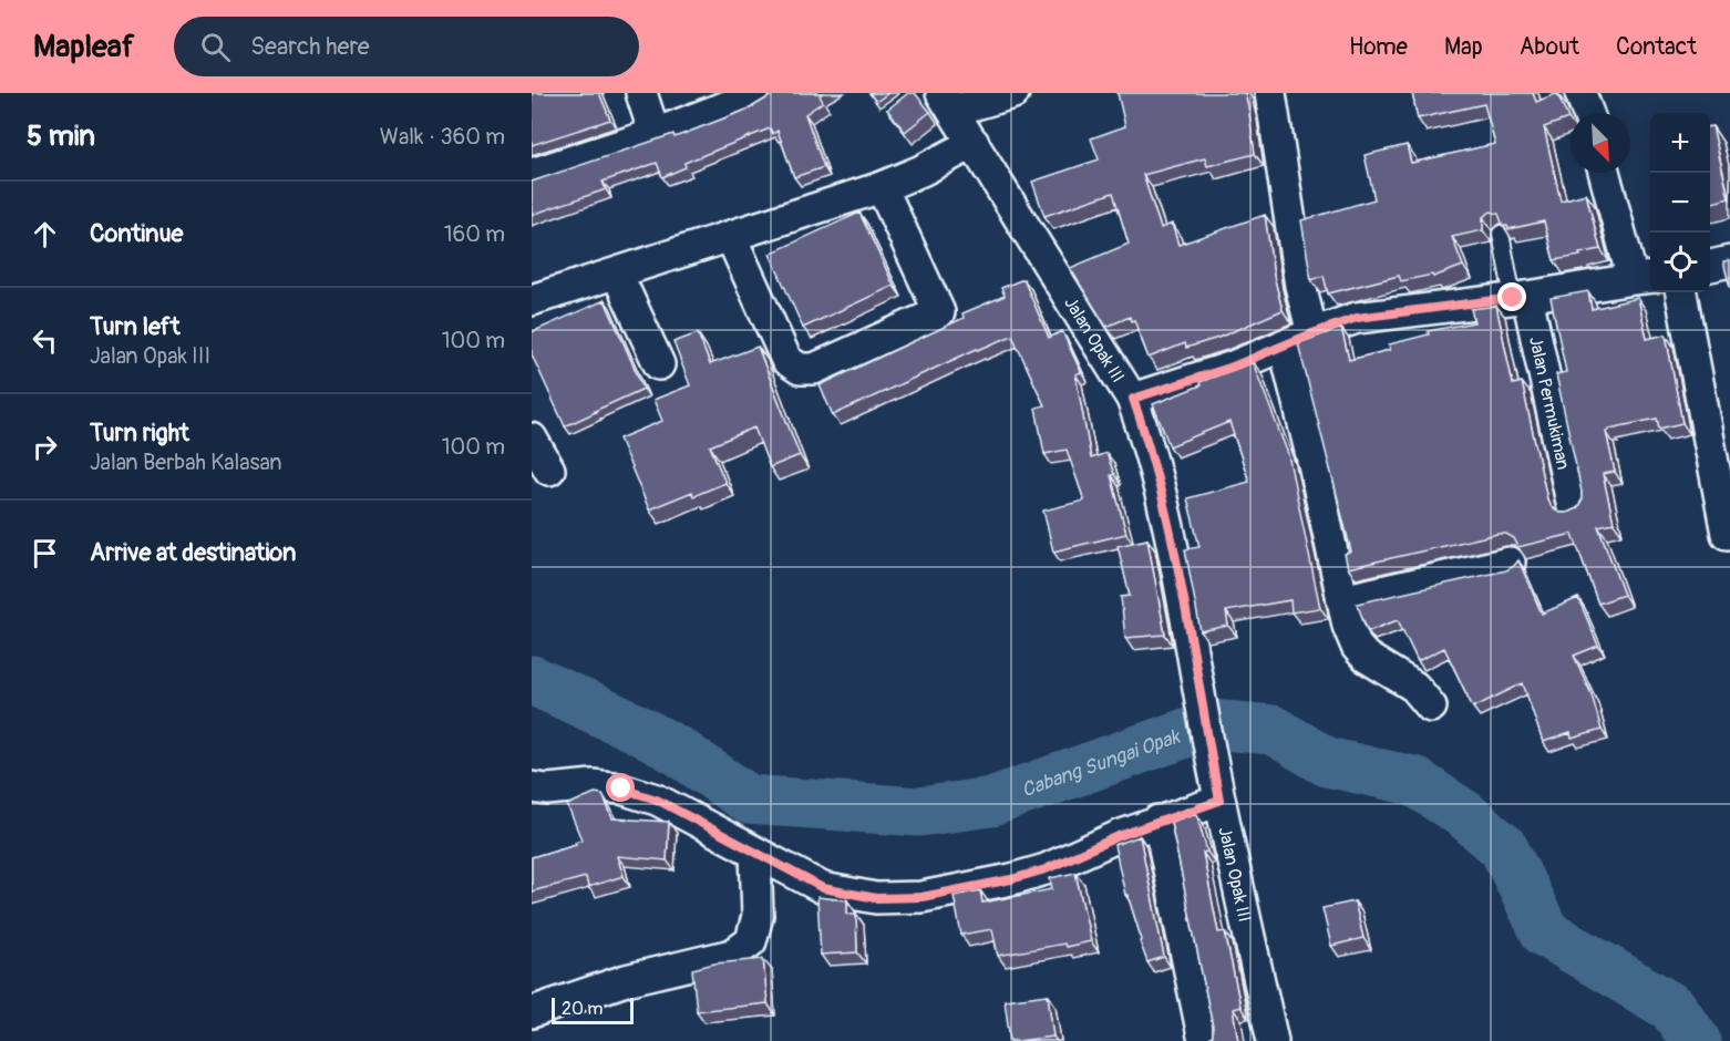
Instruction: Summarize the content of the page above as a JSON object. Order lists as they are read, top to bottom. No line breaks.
{"streets":{"street":["Jalan Opak III","Jalan Permukiman"]},"water":["Cabang Sungai Opak"],"scale_bar":"20 m","north":"bottom right","page":{"header":"Mapleaf","search":"Search here","nav":["Home","Map","About","Contact"],"heading":["5 min","Walk · 360 m"],"map_buttons":["+","−"],"list":[["Continue","160 m"],["Turn left","Jalan Opak III","100 m"],["Turn right","Jalan Berbah Kalasan","100 m"],"Arrive at destination"],"scale":"20 m"}}
